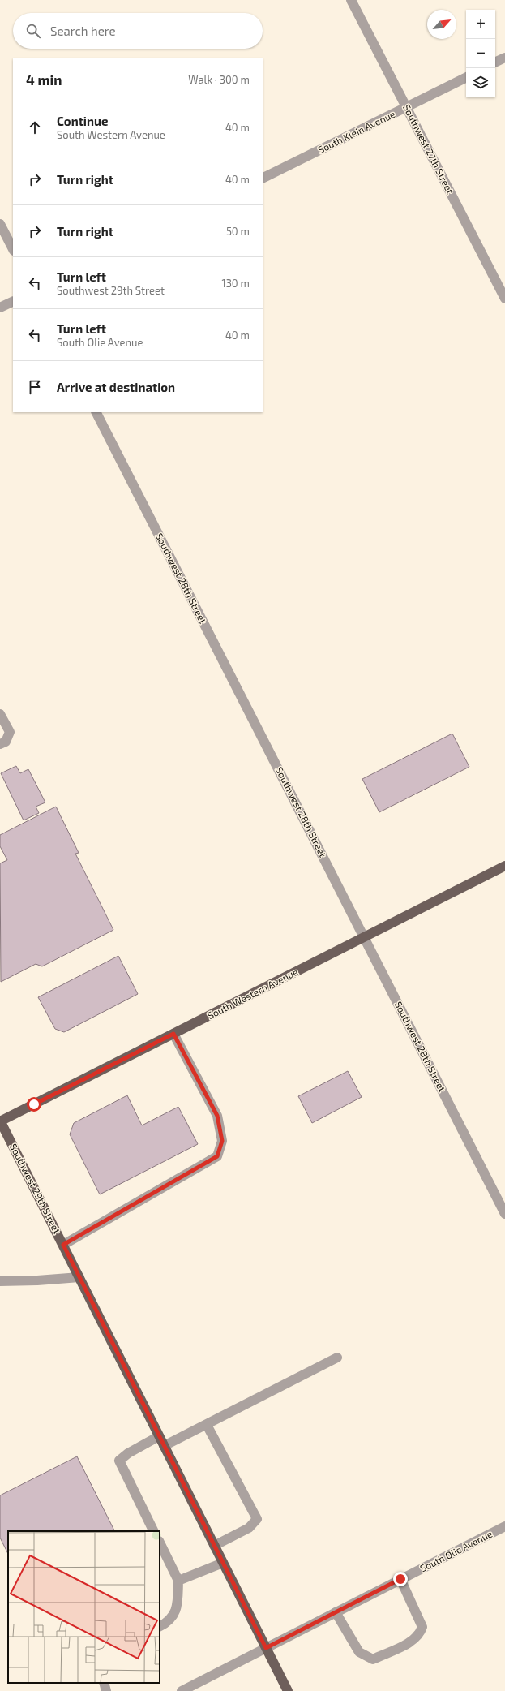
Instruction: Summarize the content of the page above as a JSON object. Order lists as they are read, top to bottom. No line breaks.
{"streets":{"main road":["South Western Avenue","Southwest 29th Street"],"street":["South Klein Avenue","Southwest 27th Street","Southwest 28th Street","South Olie Avenue"]},"crossings":[["South Klein Avenue","Southwest 27th Street"],["Southwest 28th Street","South Western Avenue"],["South Western Avenue","Southwest 29th Street"],["Southwest 29th Street","South Olie Avenue"]],"north":"top right","page":{"map_buttons":["+","−"],"search":"Search here","heading":["4 min","Walk · 300 m"],"list":[["Continue","South Western Avenue","40 m"],["Turn right","40 m"],["Turn right","50 m"],["Turn left","Southwest 29th Street","130 m"],["Turn left","South Olie Avenue","40 m"],"Arrive at destination"]}}
